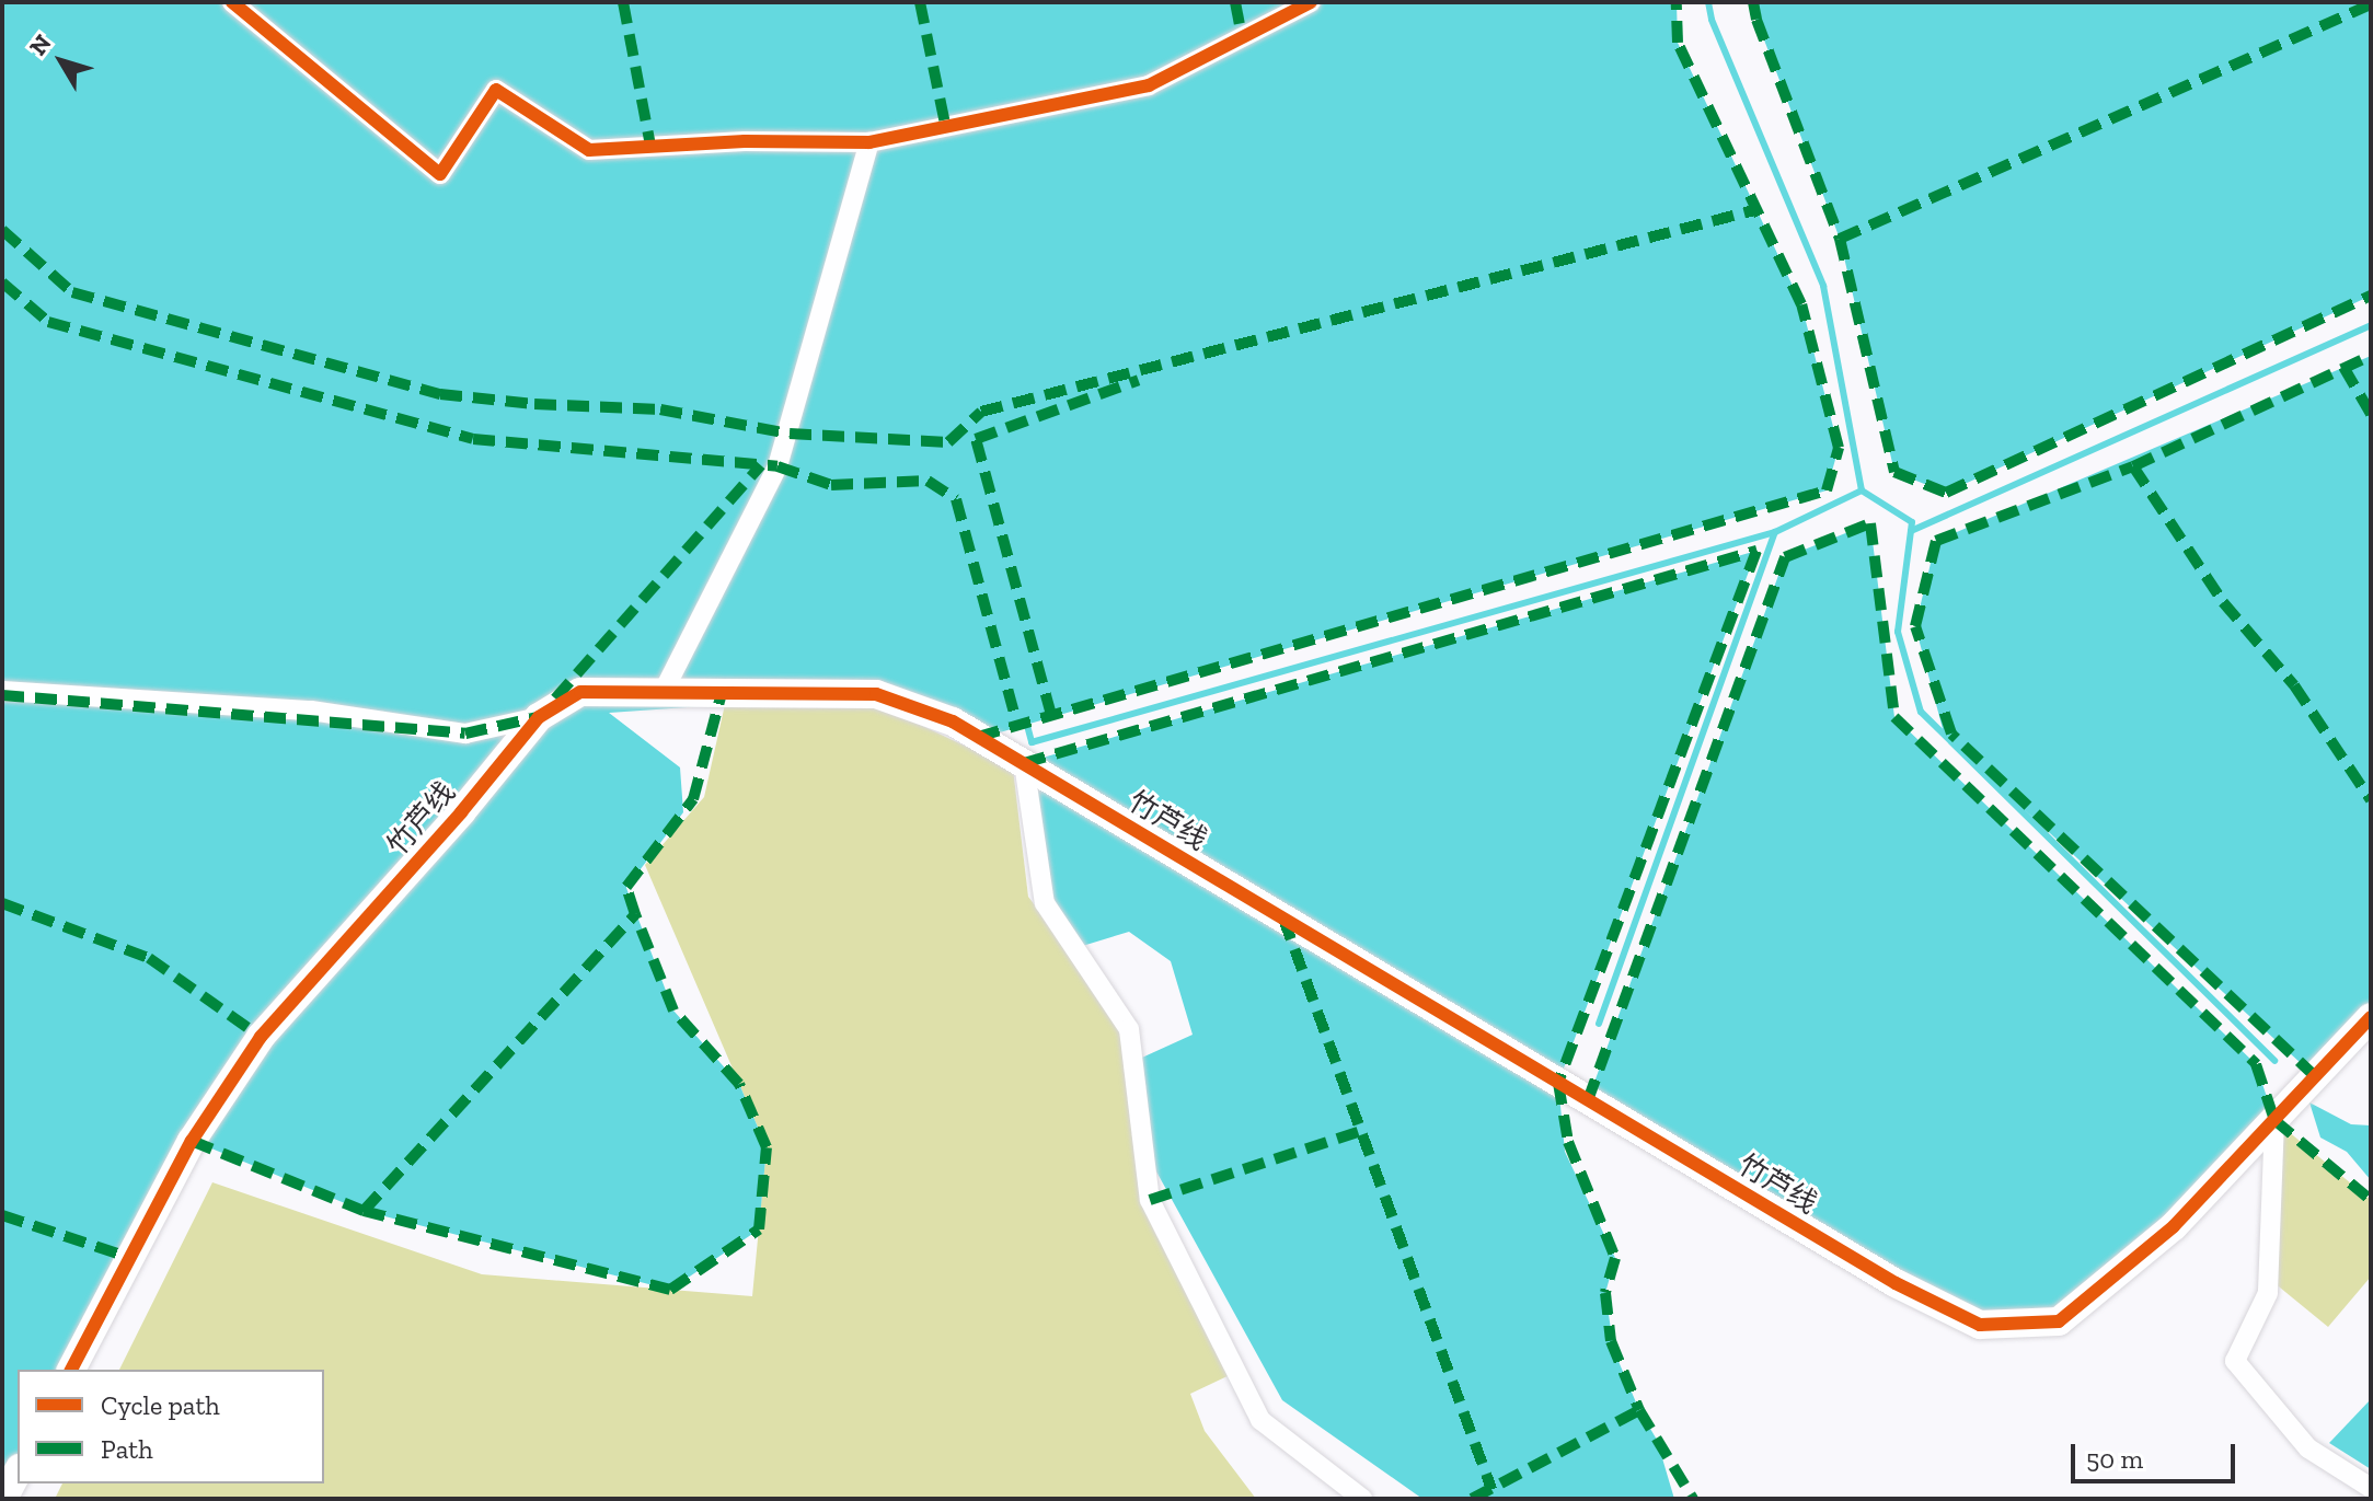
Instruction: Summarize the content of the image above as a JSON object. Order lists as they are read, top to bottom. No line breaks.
{"streets":{"street":["竹芦线"]},"legend":["Cycle path","Path"],"scale_bar":"50 m","north":"top left"}
